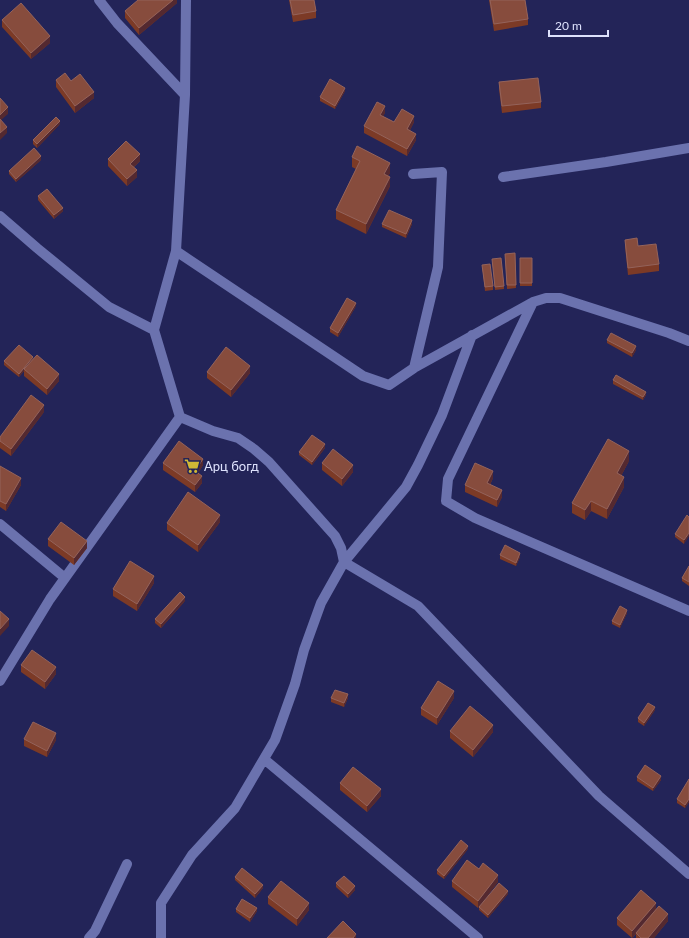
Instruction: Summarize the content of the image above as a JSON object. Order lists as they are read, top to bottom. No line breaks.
{"places":{"supermarket":["Арц богд"]},"scale_bar":"20 m"}
